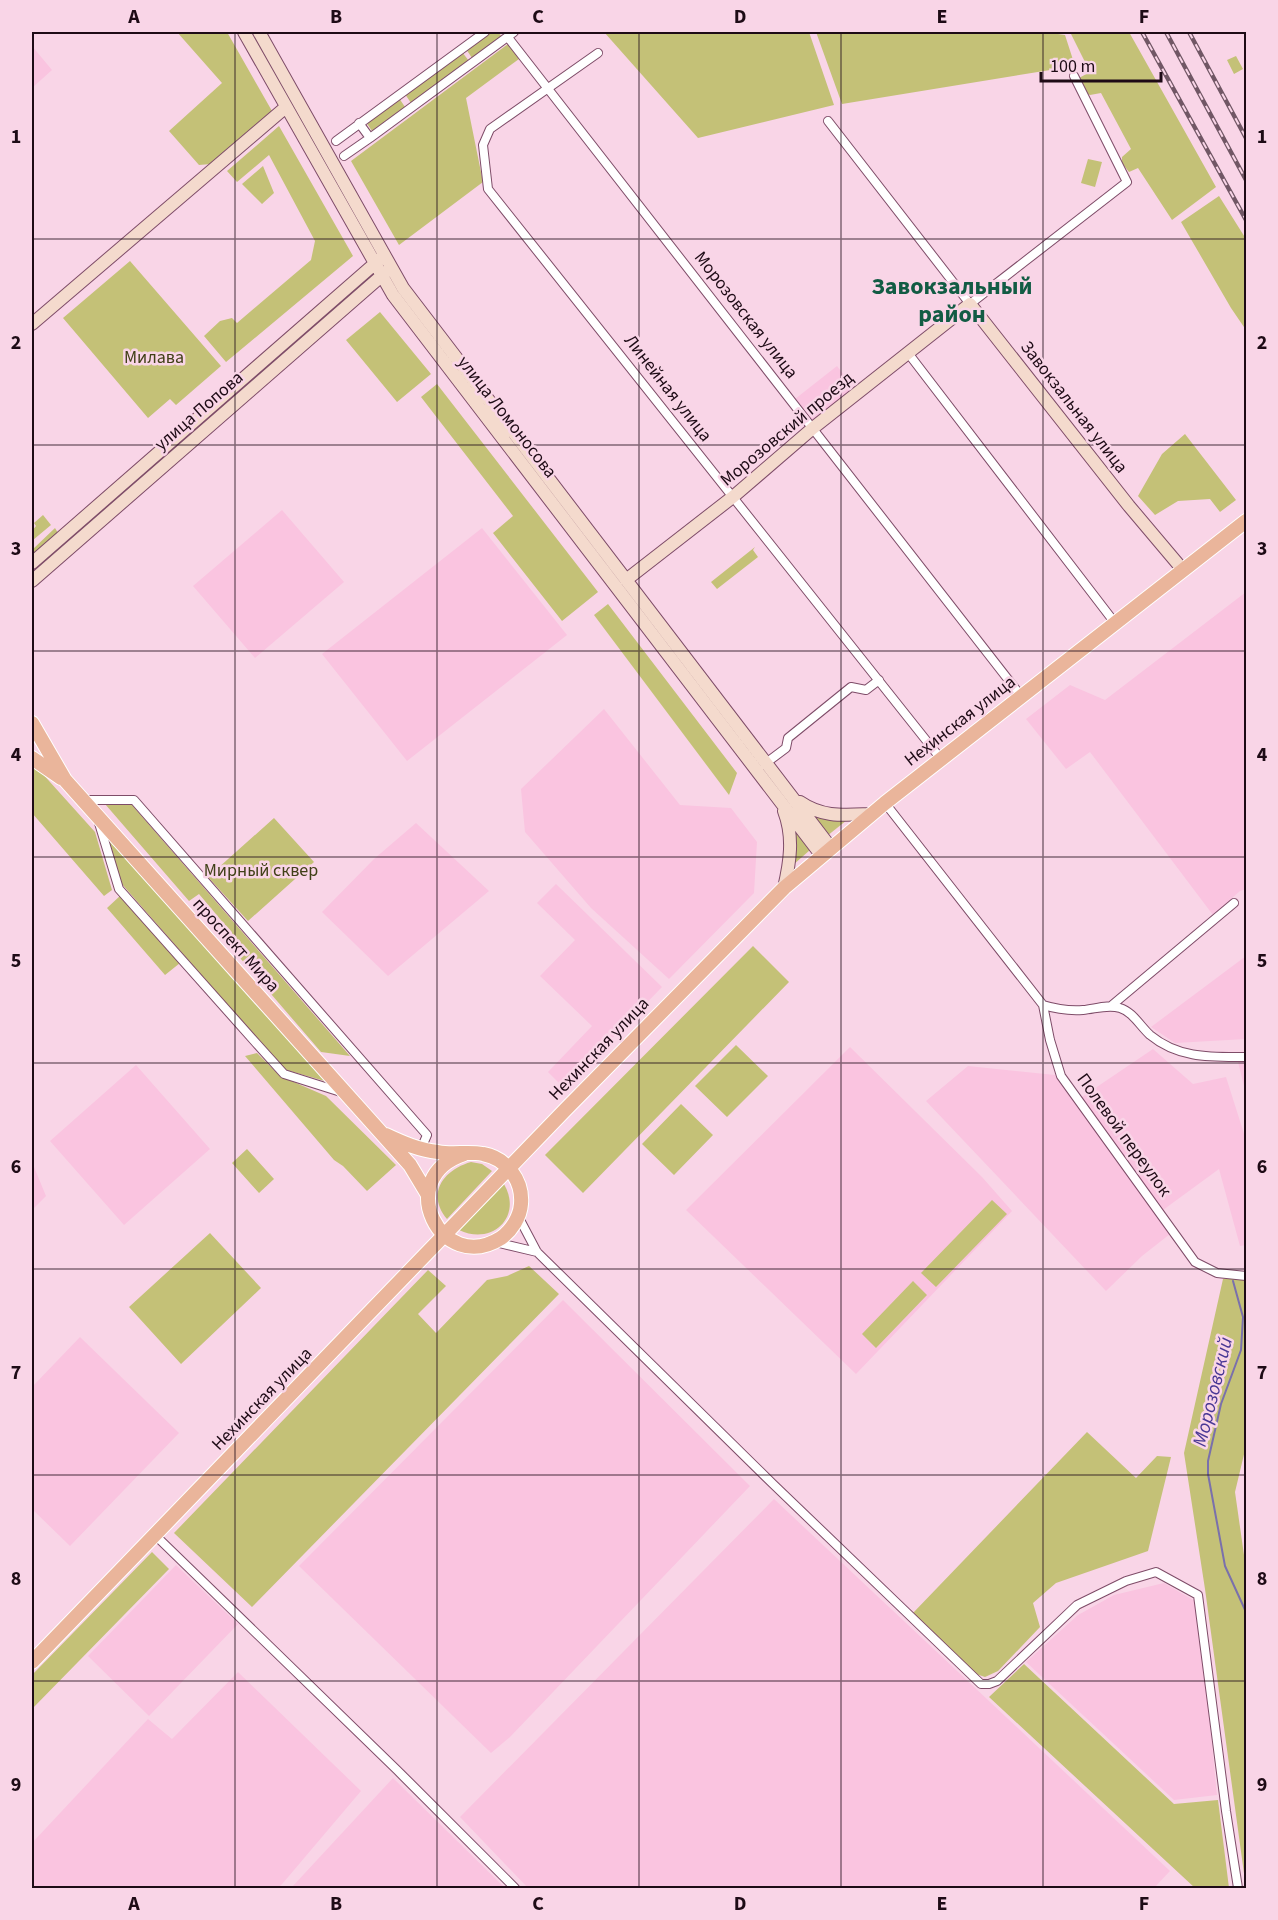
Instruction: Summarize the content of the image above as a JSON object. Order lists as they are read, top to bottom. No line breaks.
{"streets":{"main road":["Завокзальная улица","улица Попова","улица Ломоносова","Морозовский проезд","Нехинская улица","проспект Мира"],"street":["Морозовская улица","Линейная улица","Полевой переулок"]},"crossings":[["Морозовская улица","Линейная улица"],["Морозовская улица","Морозовский проезд"],["Морозовская улица","Нехинская улица"],["Линейная улица","Морозовский проезд"],["Линейная улица","Нехинская улица"],["Завокзальная улица","Морозовский проезд"],["Завокзальная улица","Нехинская улица"],["улица Попова","улица Ломоносова"],["улица Ломоносова","Морозовский проезд"],["улица Ломоносова","Нехинская улица"],["Нехинская улица","проспект Мира"],["Нехинская улица","Полевой переулок"]],"districts":["Завокзальный район"],"water":["Морозовский"],"parks":["Милава","Мирный сквер"],"scale_bar":"100 m","grid":{"columns":["A","B","C","D","E","F"],"rows":["1","2","3","4","5","6","7","8","9"]}}
